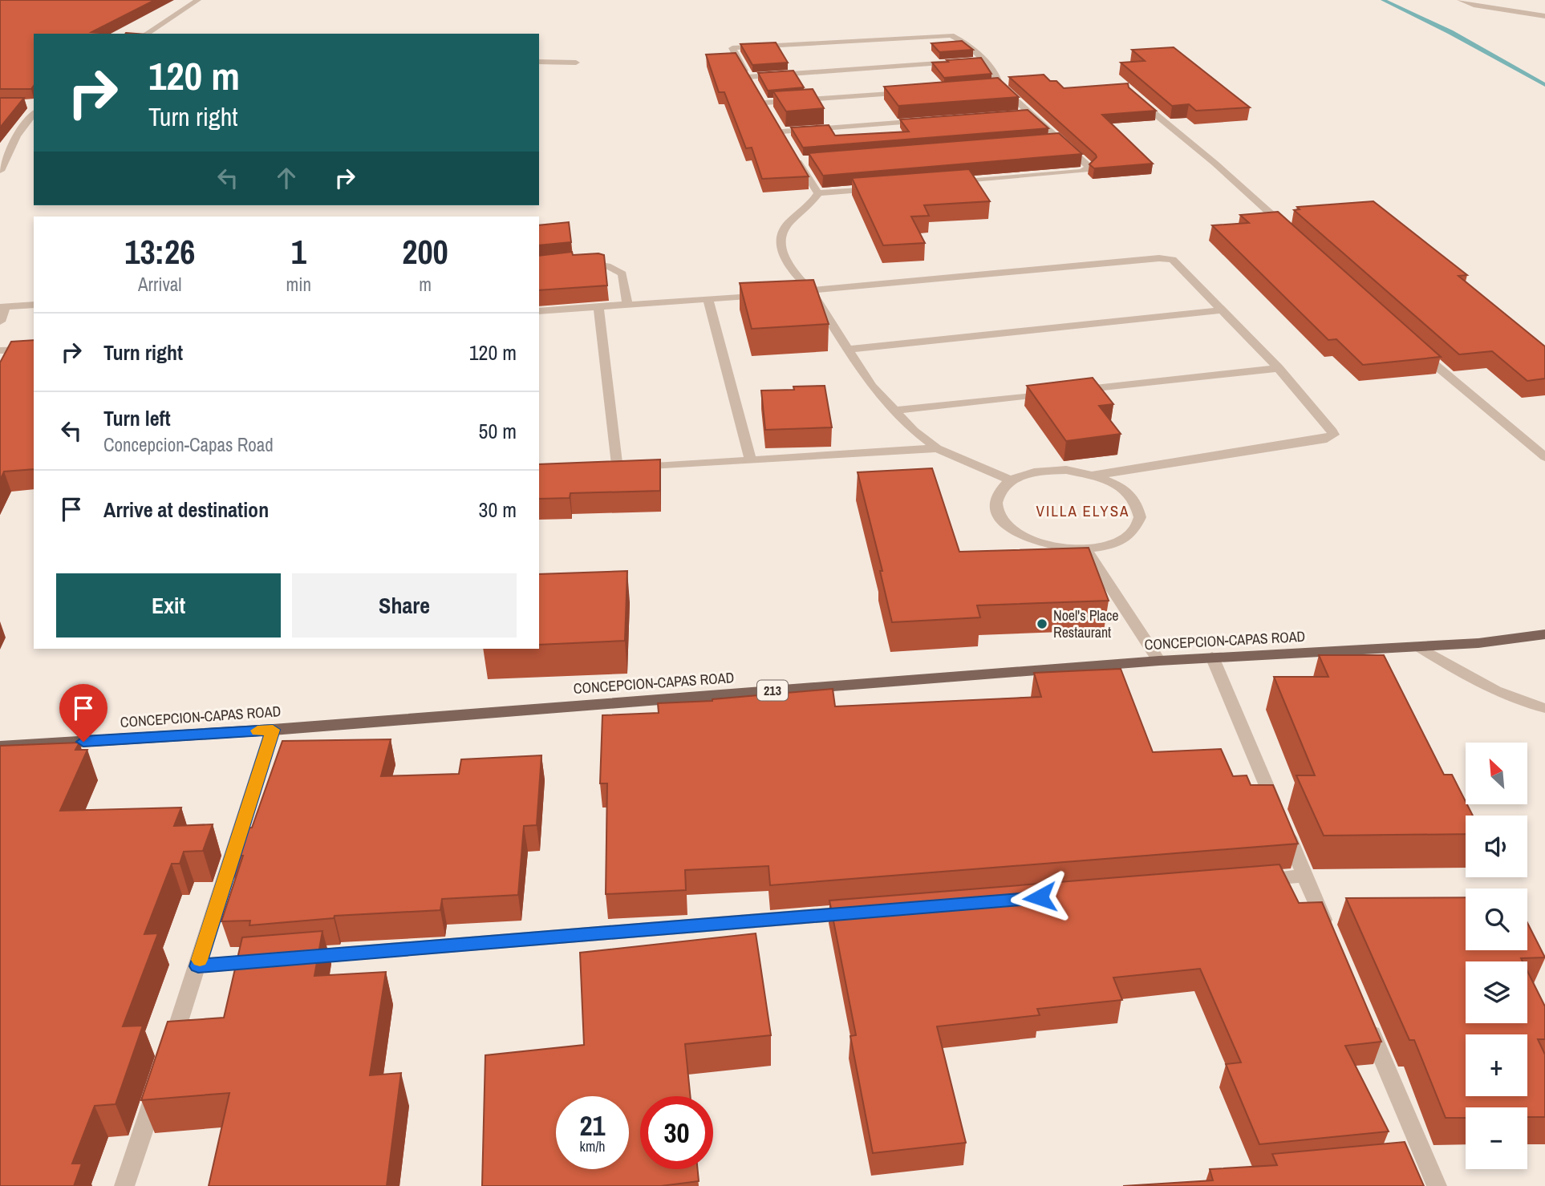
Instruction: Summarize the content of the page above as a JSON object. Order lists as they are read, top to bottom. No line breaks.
{"streets":{"main road":["CONCEPCION-CAPAS ROAD","213"]},"districts":["VILLA ELYSA"],"places":["Noel's Place Restaurant"],"north":"top left","page":{"turn":["120 m","Turn right"],"eta":["13:26","Arrival","1","min","200","m"],"list":[{"name":"Turn right","value":"120 m"},{"name":"Turn left","note":"Concepcion-Capas Road","value":"50 m"},{"name":"Arrive at destination","value":"30 m"}],"buttons":["Exit","Share"],"map_buttons":["+","−"],"speed":"21 km/h","limit":"30"}}
